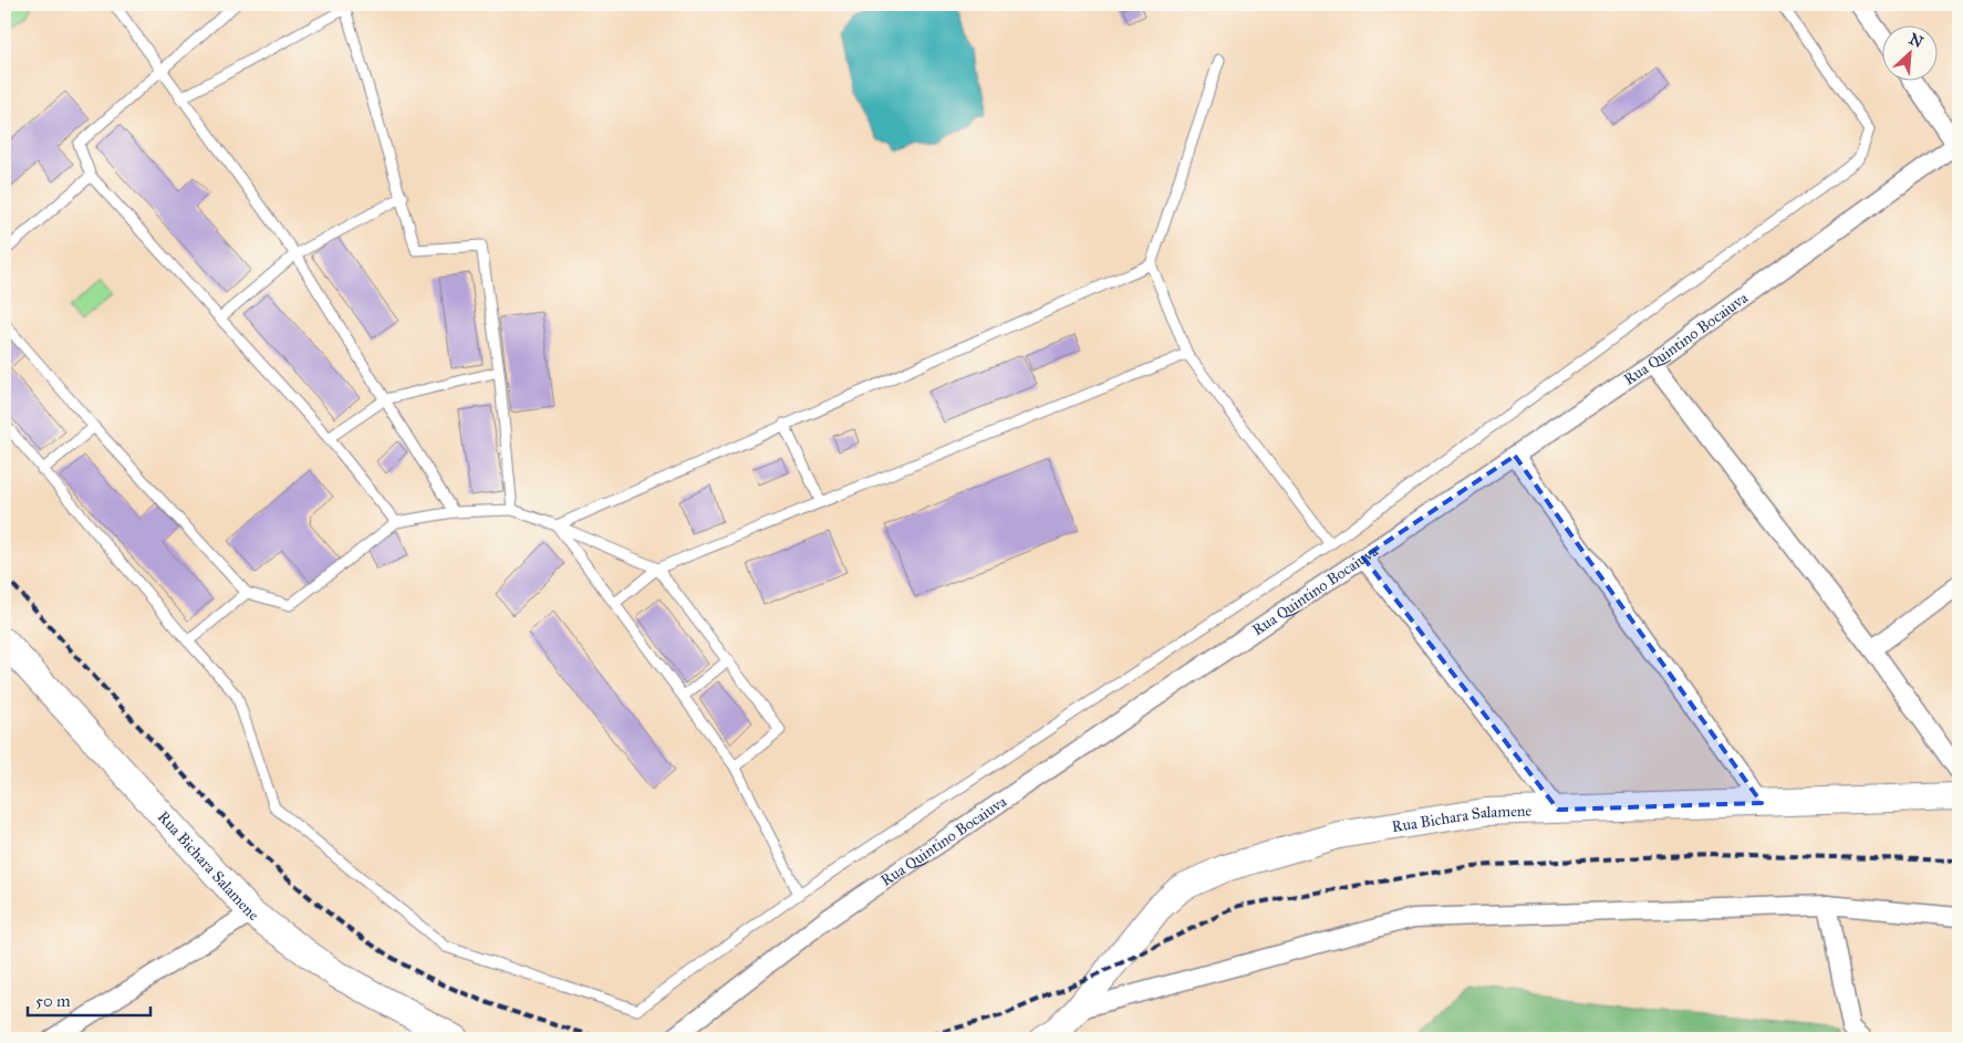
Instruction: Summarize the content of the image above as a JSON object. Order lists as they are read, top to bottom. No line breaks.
{"streets":{"main road":["Rua Bichara Salamene"],"street":["Rua Quintino Bocaiuva"]},"scale_bar":"50 m","north":"top right"}
